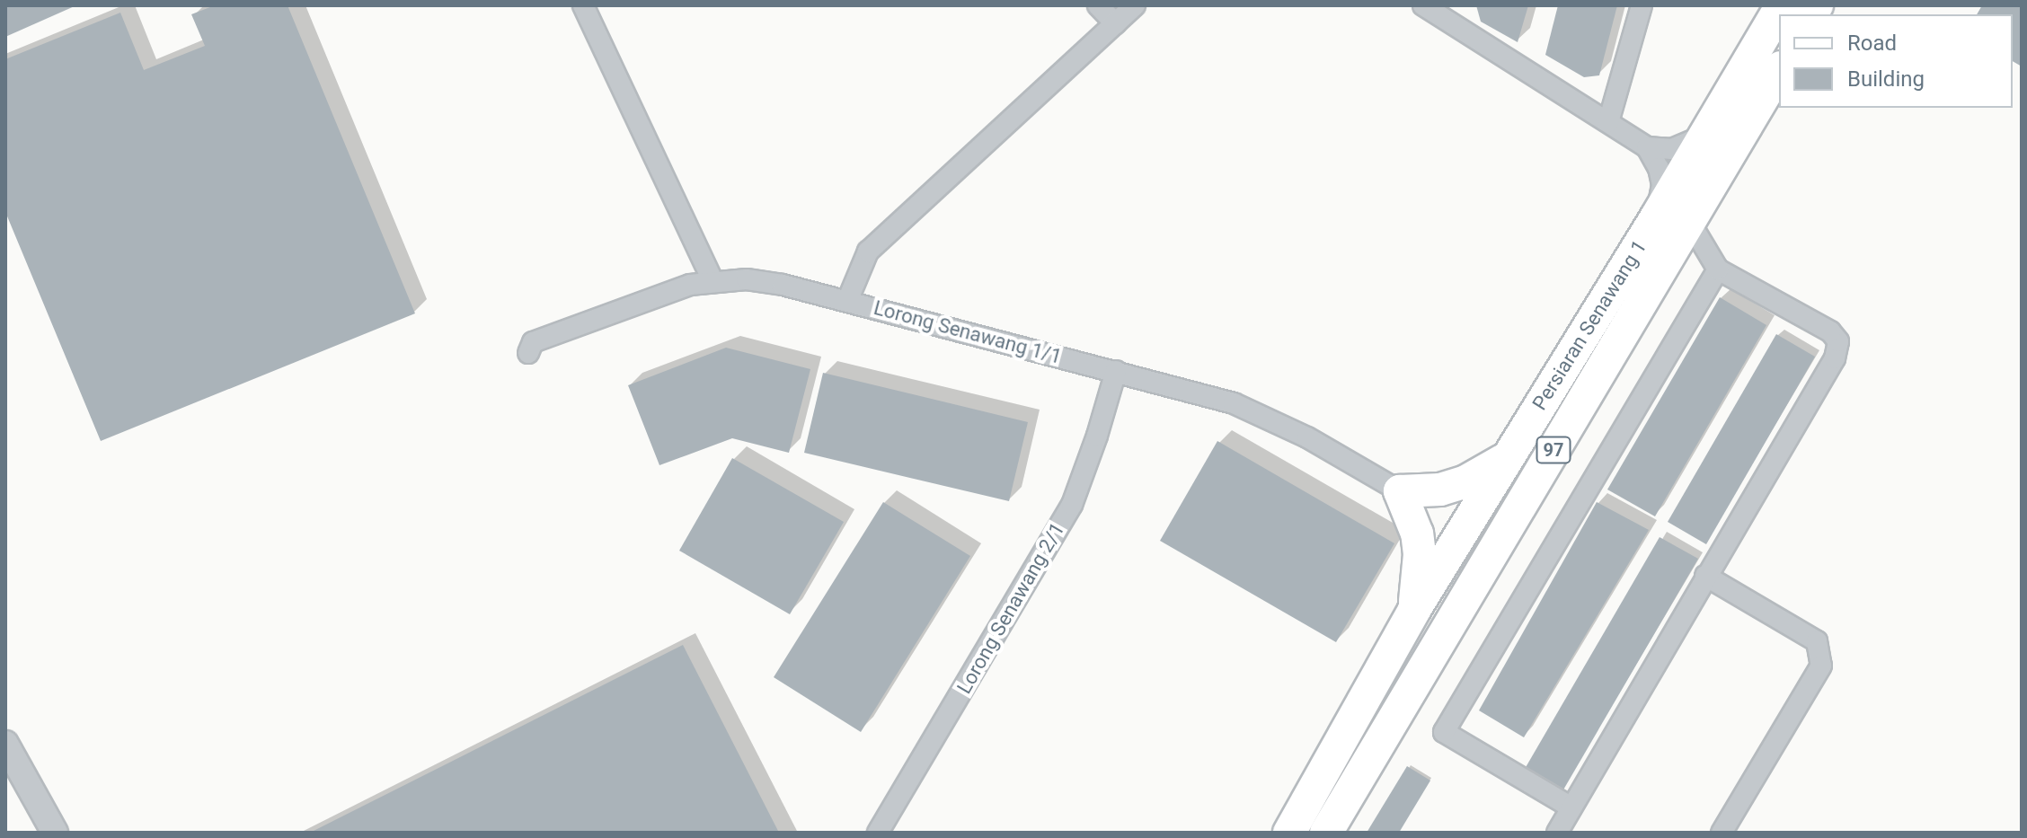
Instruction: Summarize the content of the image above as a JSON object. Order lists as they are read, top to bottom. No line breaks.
{"streets":{"main road":["Persiaran Senawang 1","97"],"street":["Lorong Senawang 1/1","Lorong Senawang 2/1"]},"crossings":[["Lorong Senawang 1/1","Lorong Senawang 2/1"]],"legend":["Road","Building"]}
